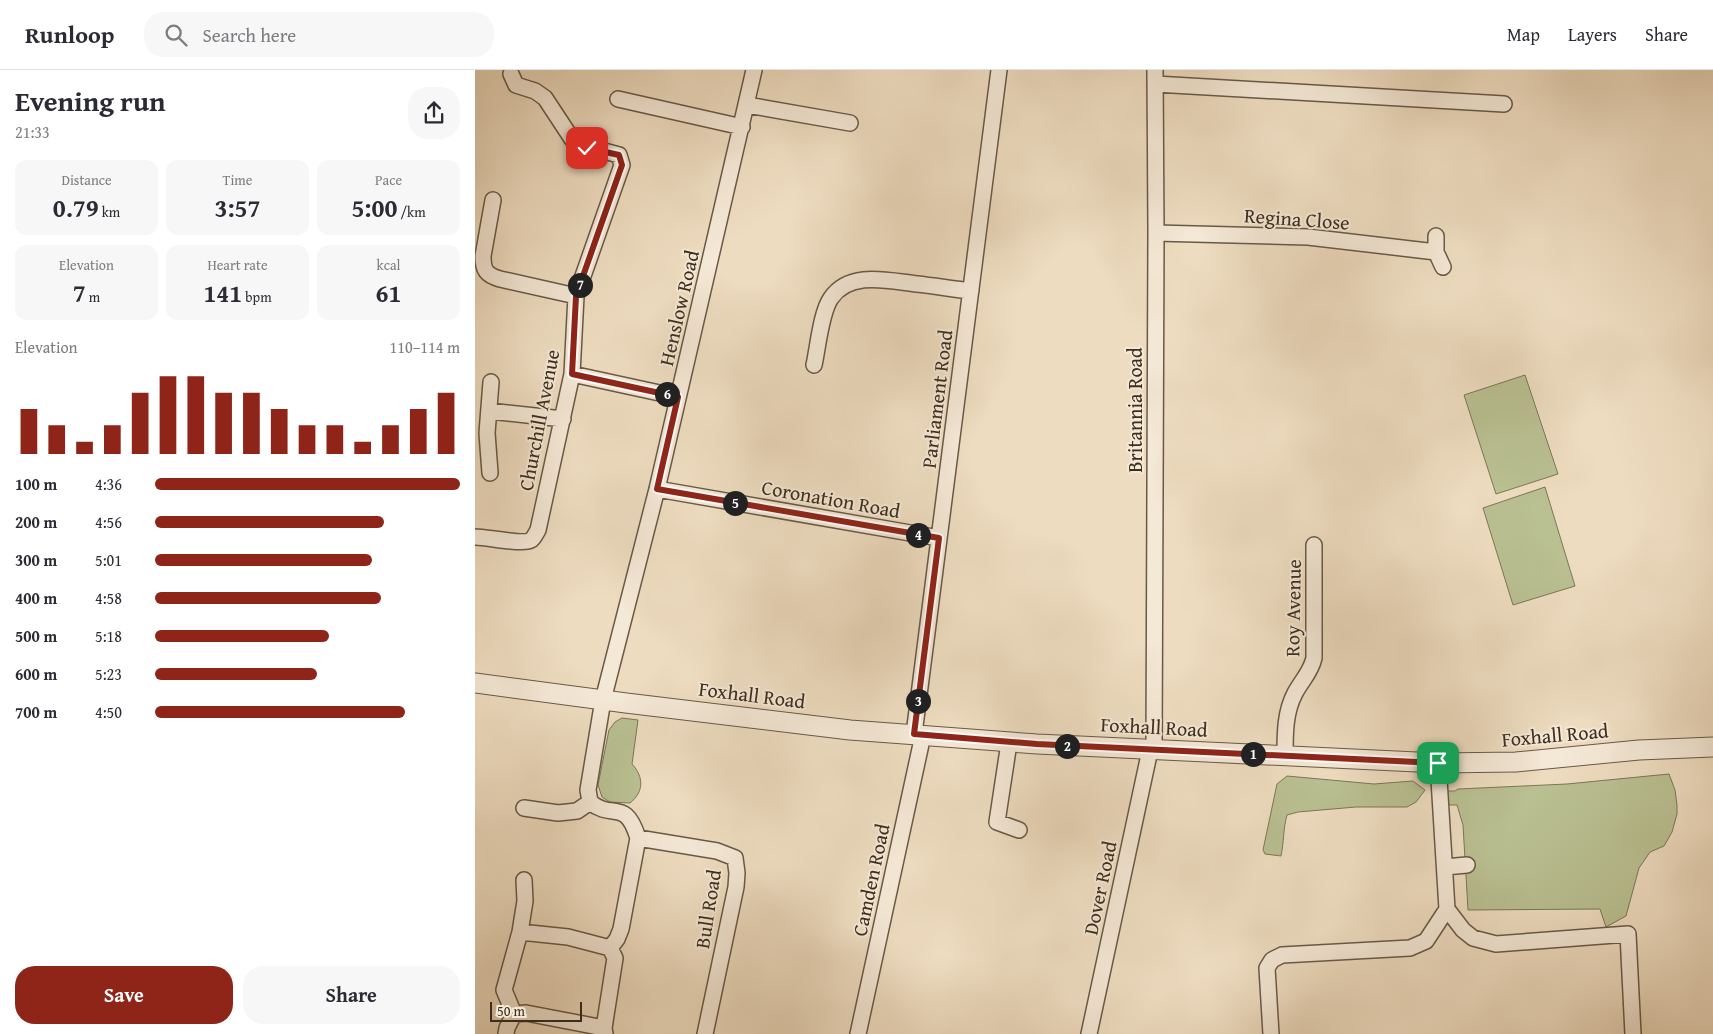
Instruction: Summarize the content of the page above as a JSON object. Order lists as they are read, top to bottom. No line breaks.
{"streets":{"street":["Regina Close","Henslow Road","Parliament Road","Britannia Road","Churchill Avenue","Coronation Road","Roy Avenue","Foxhall Road","Camden Road","Dover Road","Bull Road"]},"crossings":[["Regina Close","Britannia Road"],["Henslow Road","Coronation Road"],["Henslow Road","Foxhall Road"],["Parliament Road","Coronation Road"],["Parliament Road","Foxhall Road"],["Parliament Road","Camden Road"],["Britannia Road","Foxhall Road"],["Britannia Road","Dover Road"],["Roy Avenue","Foxhall Road"],["Foxhall Road","Camden Road"],["Foxhall Road","Dover Road"]],"scale_bar":"50 m","page":{"header":"Runloop","search":"Search here","nav":["Map","Layers","Share"],"heading":["Evening run","21:33"],"stats":[["Distance","0.79 km"],["Time","3:57"],["Pace","5:00 /km"],["Elevation","7 m"],["Heart rate","141 bpm"],["kcal","61"]],"pins":["7","6","5","4","3","2","1"],"chart":["Elevation","110–114 m"],"list":[{"name":"100 m","note":"4:36"},{"name":"200 m","note":"4:56"},{"name":"300 m","note":"5:01"},{"name":"400 m","note":"4:58"},{"name":"500 m","note":"5:18"},{"name":"600 m","note":"5:23"},{"name":"700 m","note":"4:50"}],"buttons":["Save","Share"],"scale":"50 m"}}
